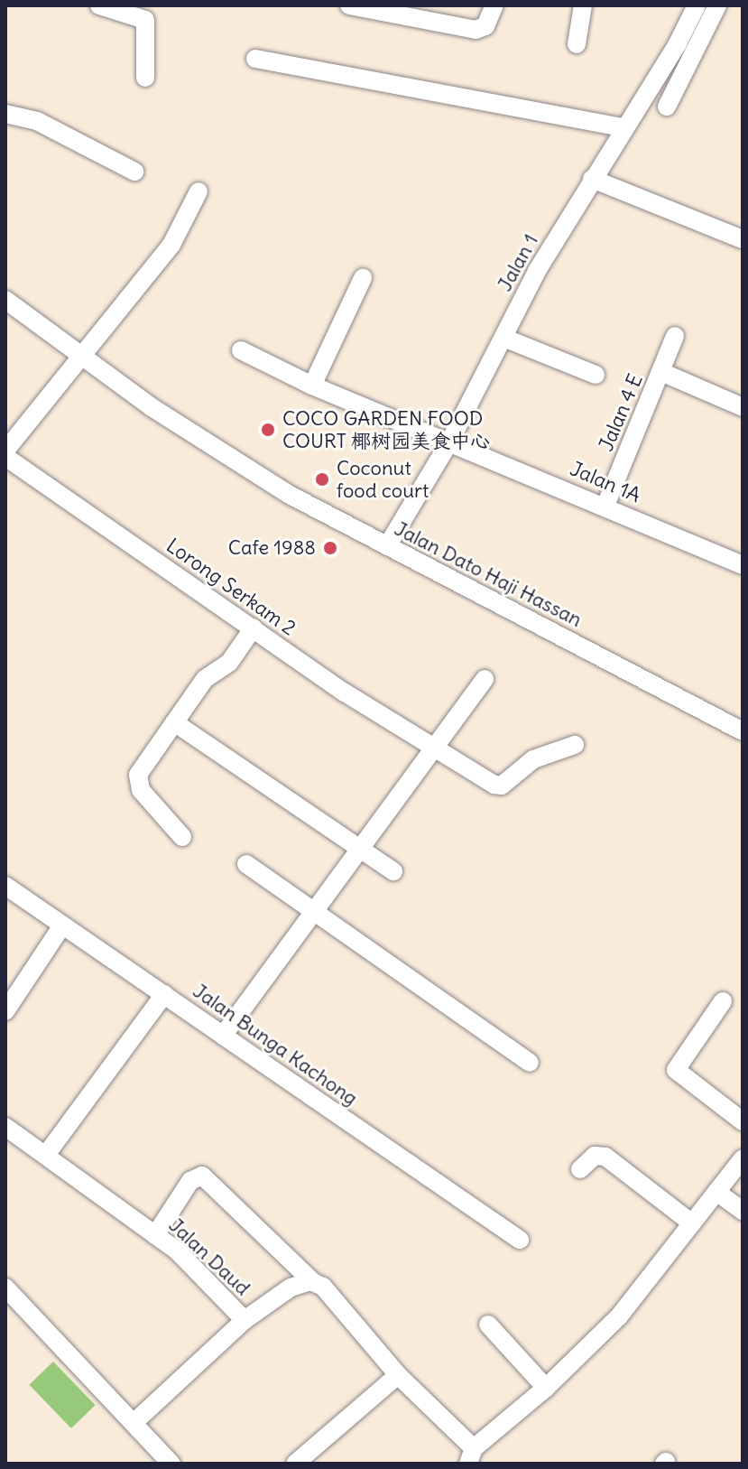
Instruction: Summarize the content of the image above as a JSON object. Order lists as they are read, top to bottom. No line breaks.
{"streets":{"street":["Jalan 1","Jalan 4 E","Jalan 1A","Jalan Dato Haji Hassan","Lorong Serkam 2","Jalan Bunga Kachong","Jalan Daud"]},"crossings":[["Jalan 1","Jalan 1A"],["Jalan 1","Jalan Dato Haji Hassan"],["Jalan 4 E","Jalan 1A"]],"places":["COCO GARDEN FOOD COURT 椰树园美食中心","Coconut food court","Cafe 1988"]}
